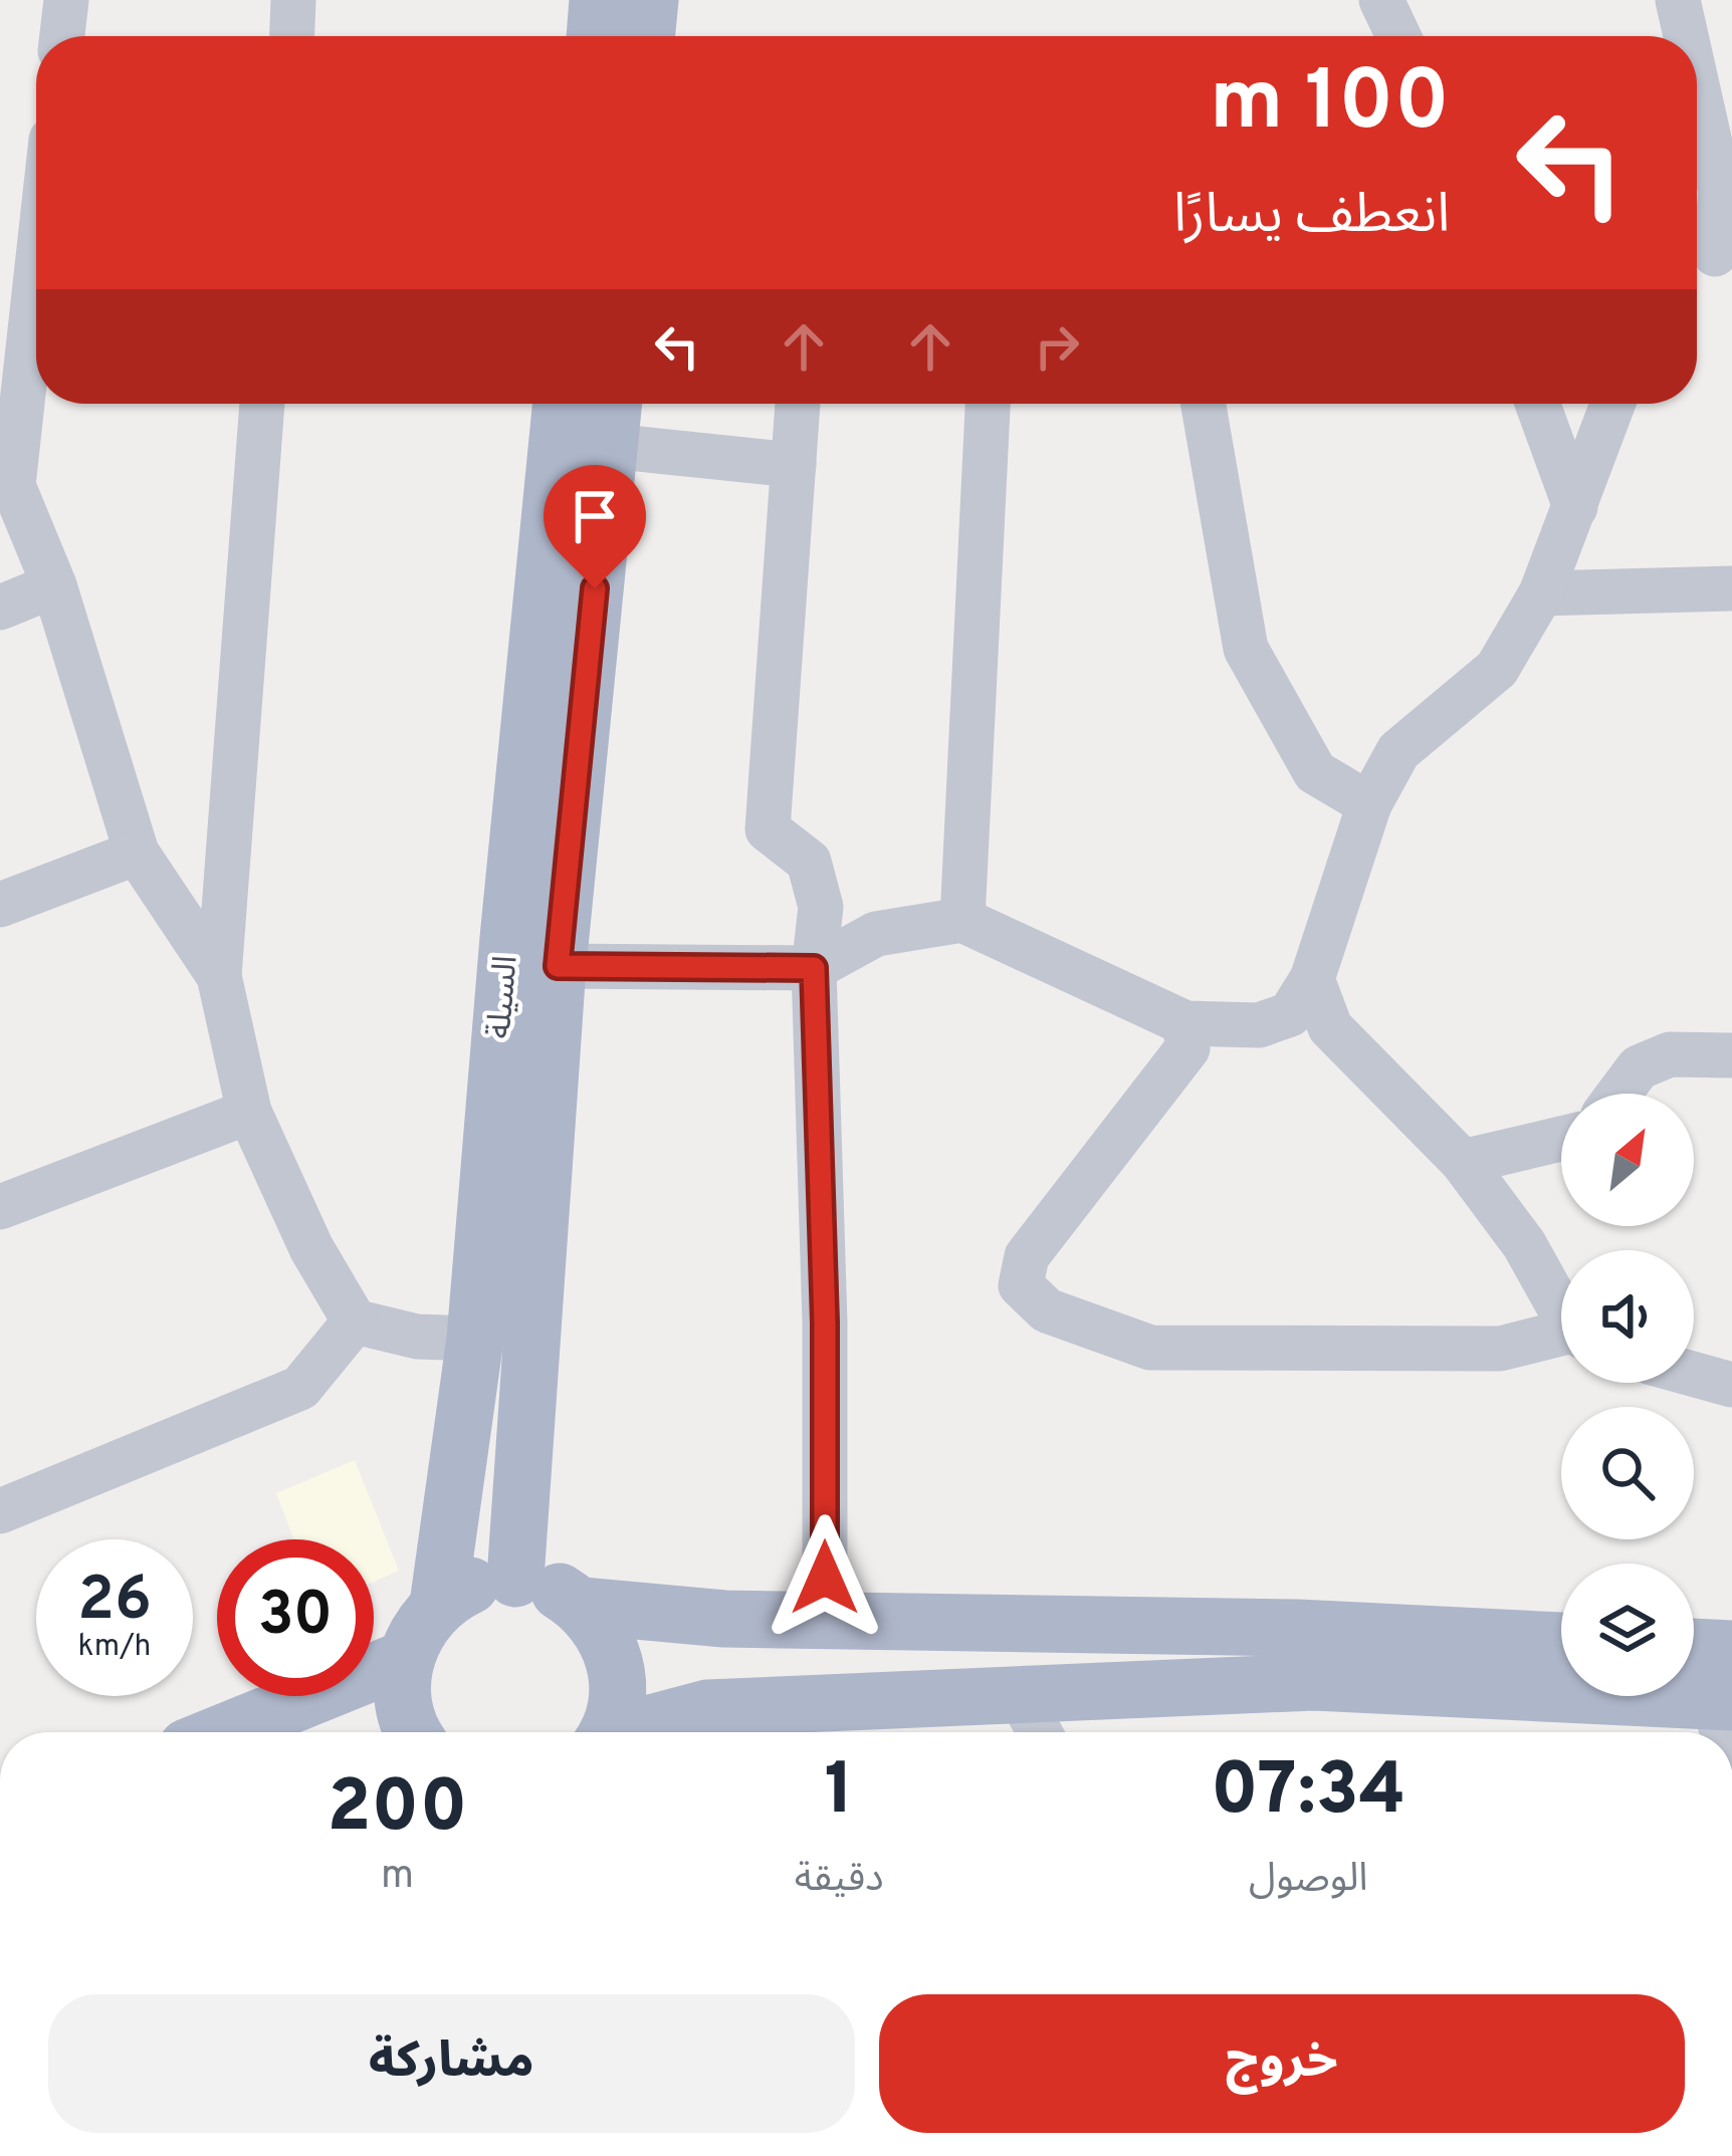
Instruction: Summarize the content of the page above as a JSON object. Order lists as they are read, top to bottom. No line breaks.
{"streets":{"main road":["السيلة"]},"north":"top right","page":{"turn":["100 m","انعطف يسارًا"],"speed":"26 km/h","limit":"30","eta":["07:34","الوصول","1","دقيقة","200","m"],"buttons":["خروج","مشاركة"]}}
